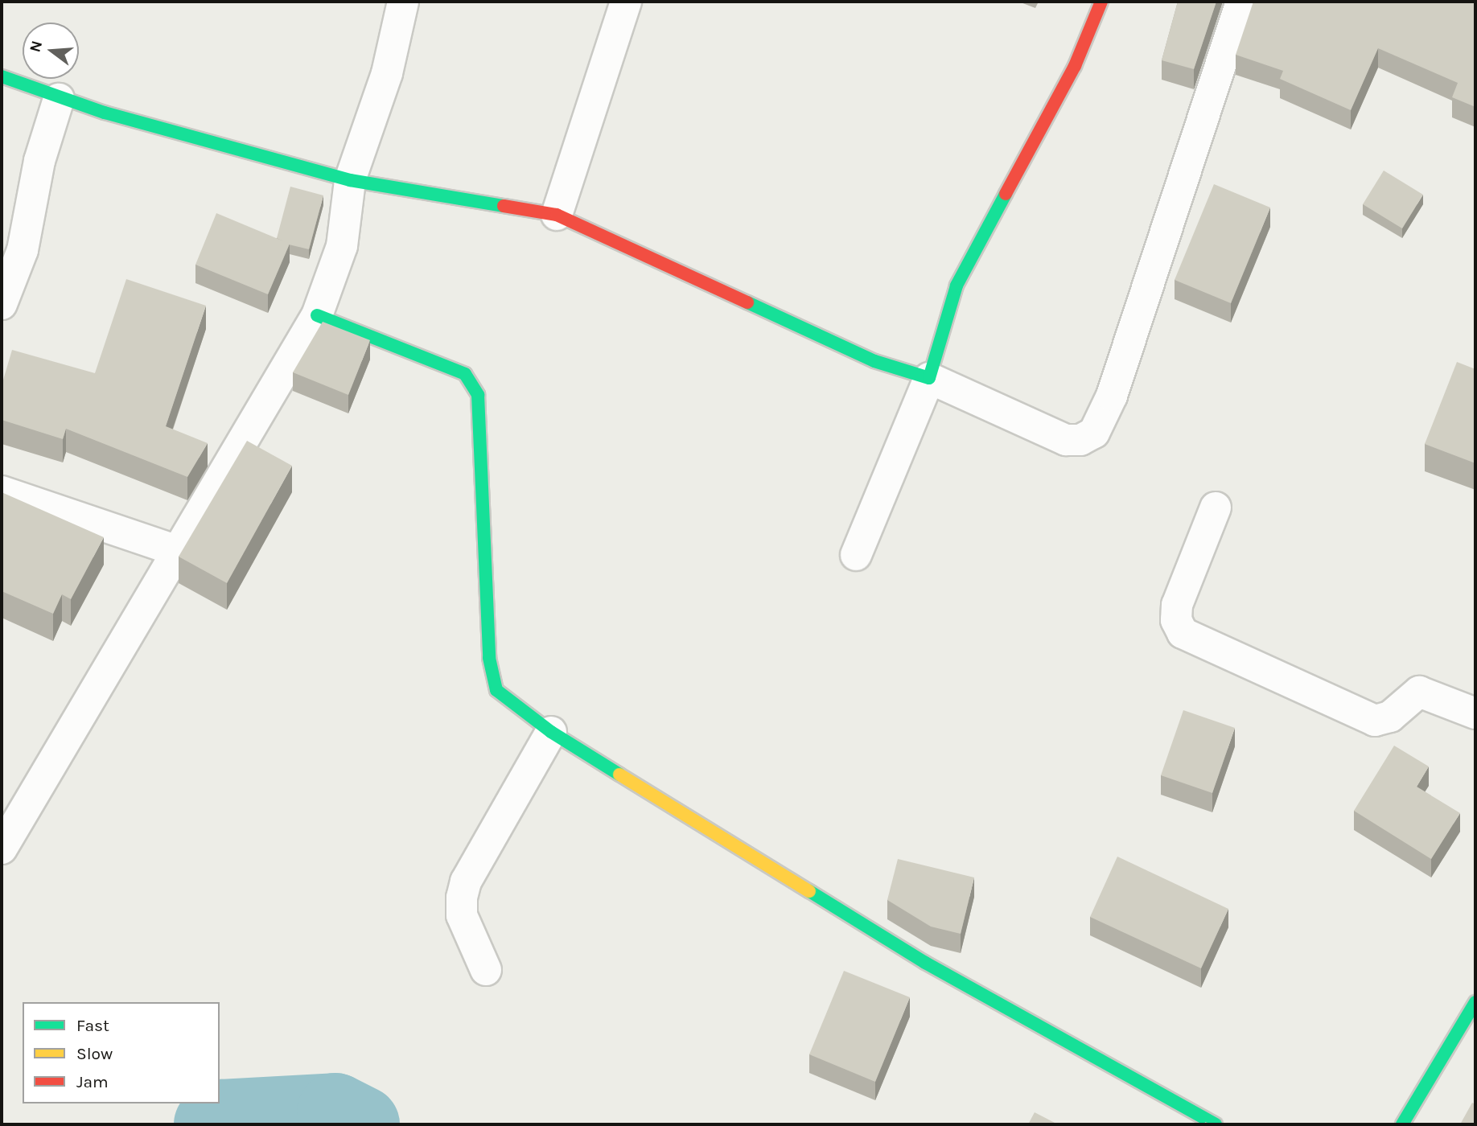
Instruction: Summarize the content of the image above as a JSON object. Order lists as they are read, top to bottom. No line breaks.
{"legend":["Fast","Slow","Jam"],"north":"left"}
